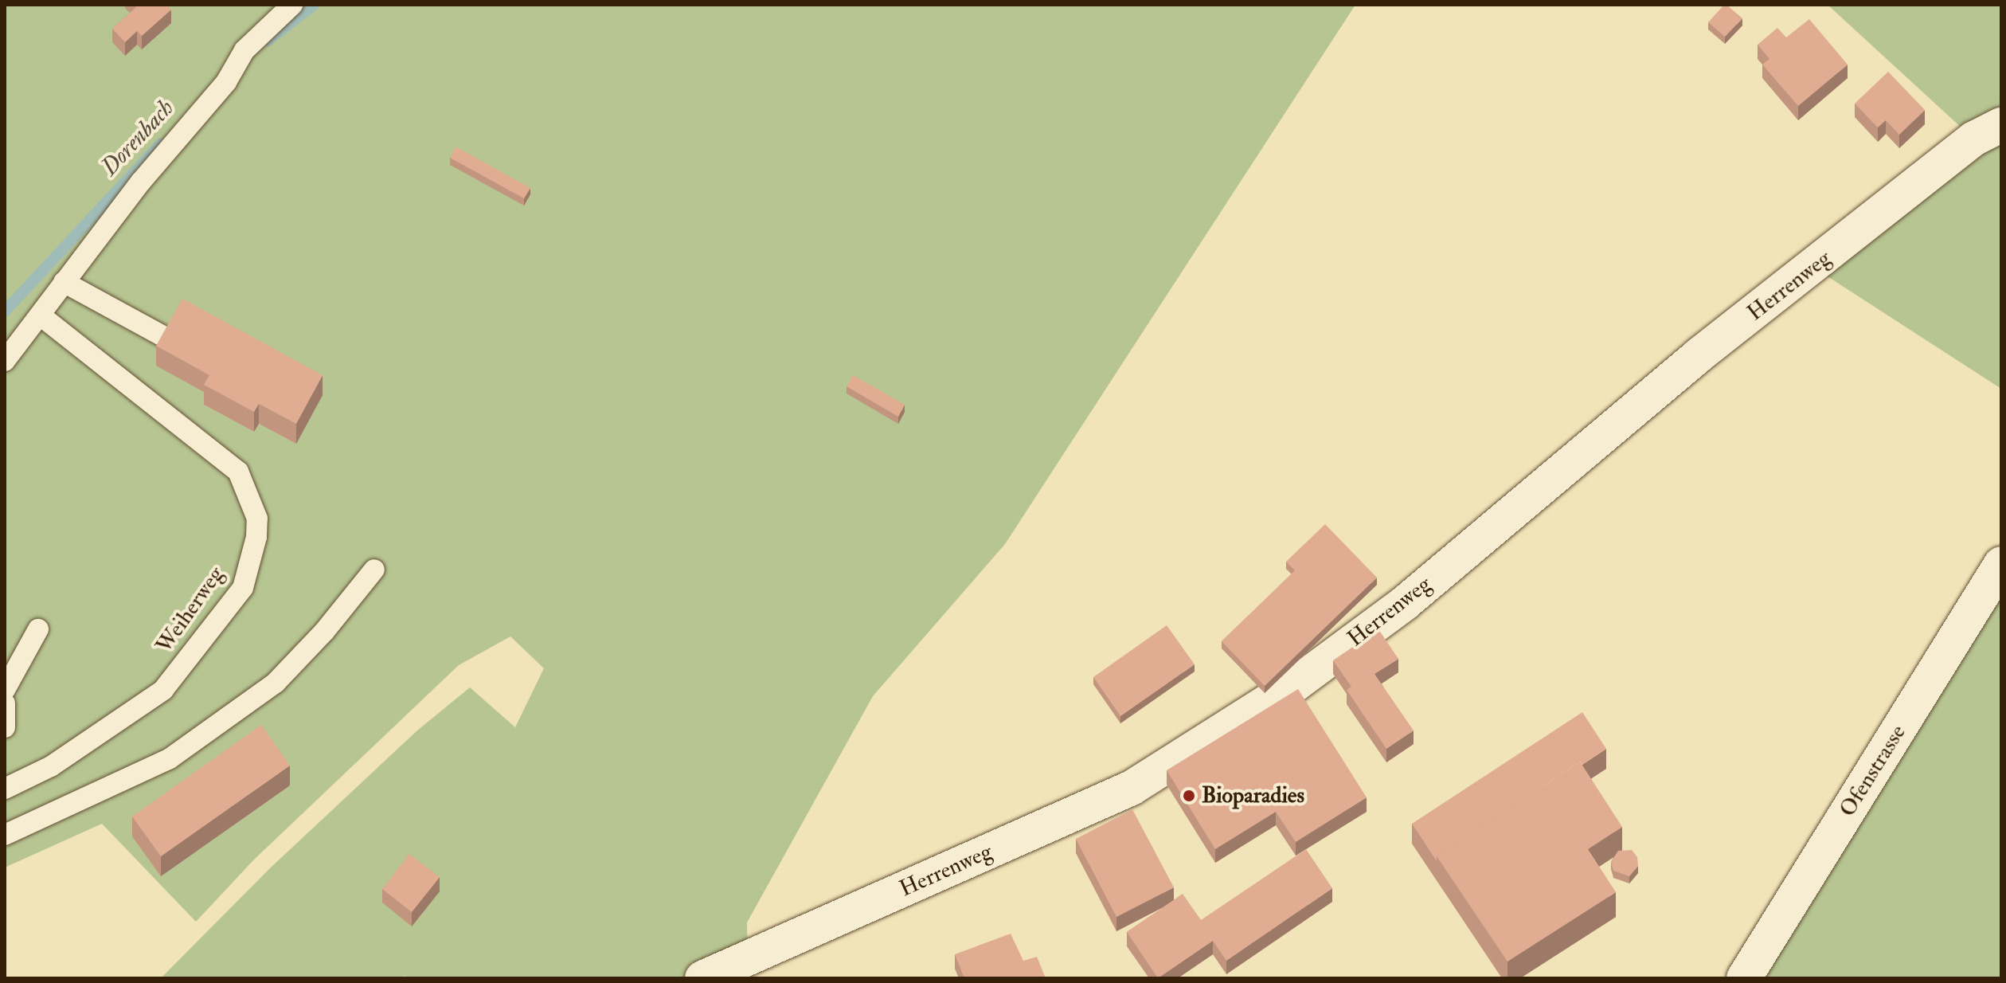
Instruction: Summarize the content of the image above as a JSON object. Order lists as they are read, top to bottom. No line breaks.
{"streets":{"street":["Herrenweg","Ofenstrasse"],"lane":["Weiherweg"]},"water":["Dorenbach"],"places":["Bioparadies"]}
